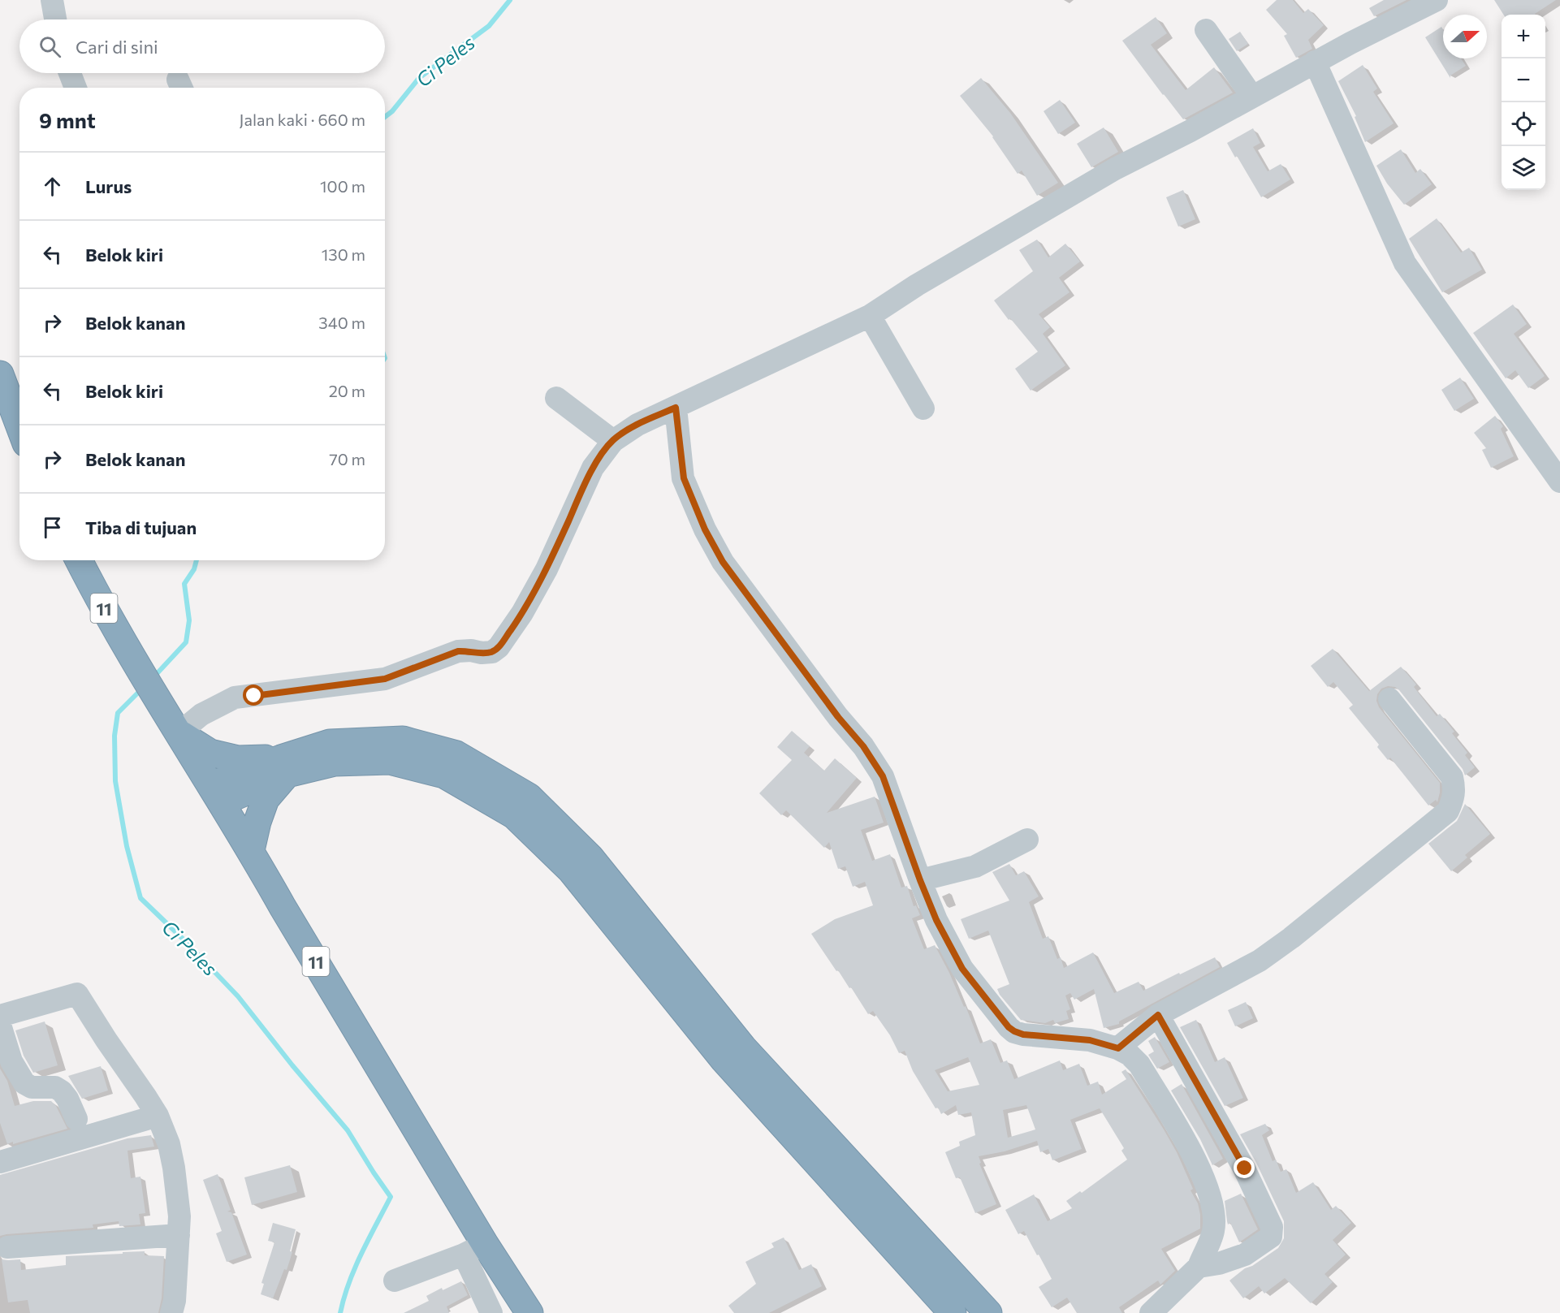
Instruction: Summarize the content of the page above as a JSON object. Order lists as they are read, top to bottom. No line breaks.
{"streets":{"highway":["11"]},"water":["Ci Peles"],"north":"right","page":{"map_buttons":["+","−"],"search":"Cari di sini","heading":["9 mnt","Jalan kaki · 660 m"],"list":[["Lurus","100 m"],["Belok kiri","130 m"],["Belok kanan","340 m"],["Belok kiri","20 m"],["Belok kanan","70 m"],"Tiba di tujuan"]}}
